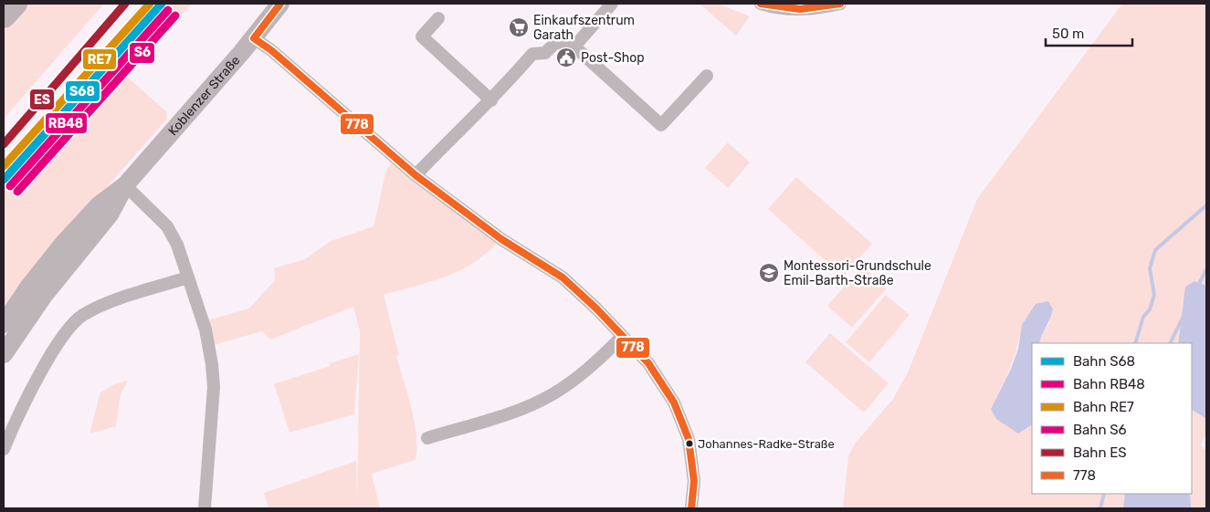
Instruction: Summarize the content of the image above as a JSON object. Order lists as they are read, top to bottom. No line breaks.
{"streets":{"main road":["Koblenzer Straße"]},"places":{"supermarket":["Einkaufszentrum Garath"],"public building":["Post-Shop"],"school or university":["Montessori-Grundschule Emil-Barth-Straße"],"other":["Johannes-Radke-Straße"]},"lines":["rail line S68","rail line RE7","rail line ES","transit line 778","rail line RB48","rail line S6"],"legend":["Bahn S68","Bahn RB48","Bahn RE7","Bahn S6","Bahn ES","778"],"scale_bar":"50 m"}
